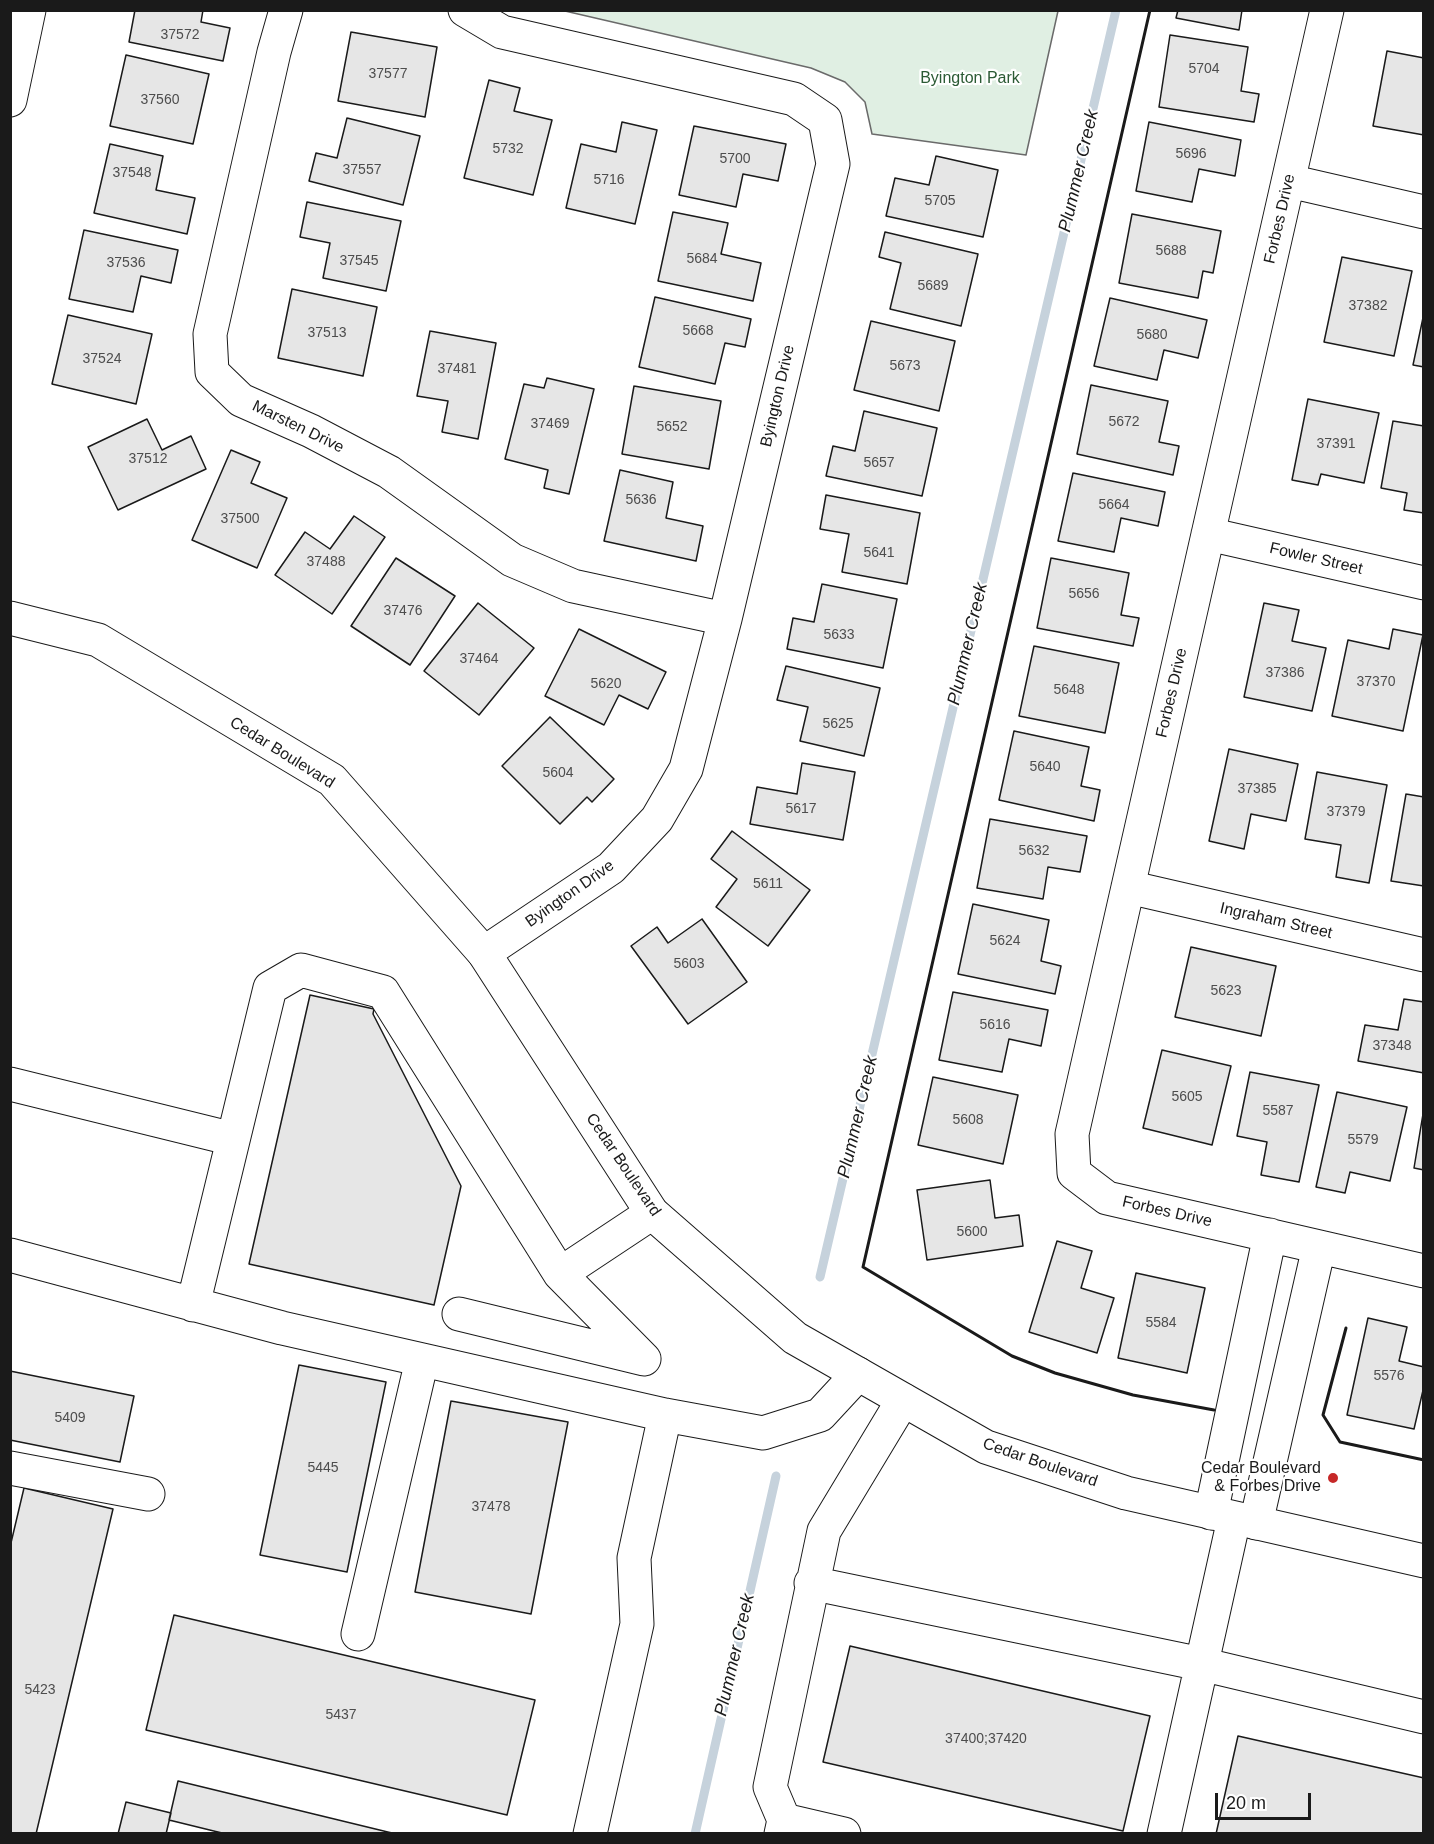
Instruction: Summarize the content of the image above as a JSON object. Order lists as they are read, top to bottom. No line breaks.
{"streets":{"street":["Forbes Drive","Byington Drive","Marsten Drive","Fowler Street","Cedar Boulevard","Ingraham Street"]},"crossings":[["Forbes Drive","Fowler Street"],["Forbes Drive","Ingraham Street"],["Byington Drive","Marsten Drive"],["Byington Drive","Cedar Boulevard"]],"water":["Plummer Creek"],"parks":["Byington Park"],"places":["Cedar Boulevard & Forbes Drive"],"house_numbers":["37572","5704","37577","37560","5732","5696","5700","37557","37548","5716","5705","5688","5684","37545","37536","5689","37382","5668","37513","5680","37524","5673","37481","5672","37469","5652","37391","37512","5657","5636","5664","37500","5641","37488","5656","37476","5633","37464","37386","37370","5620","5648","5625","5640","5604","37385","5617","37379","5632","5611","5624","5603","5623","5616","37348","5605","5587","5608","5579","5600","5584","5576","5409","5445","37478","5423","5437","37400;37420"],"scale_bar":"20 m"}
